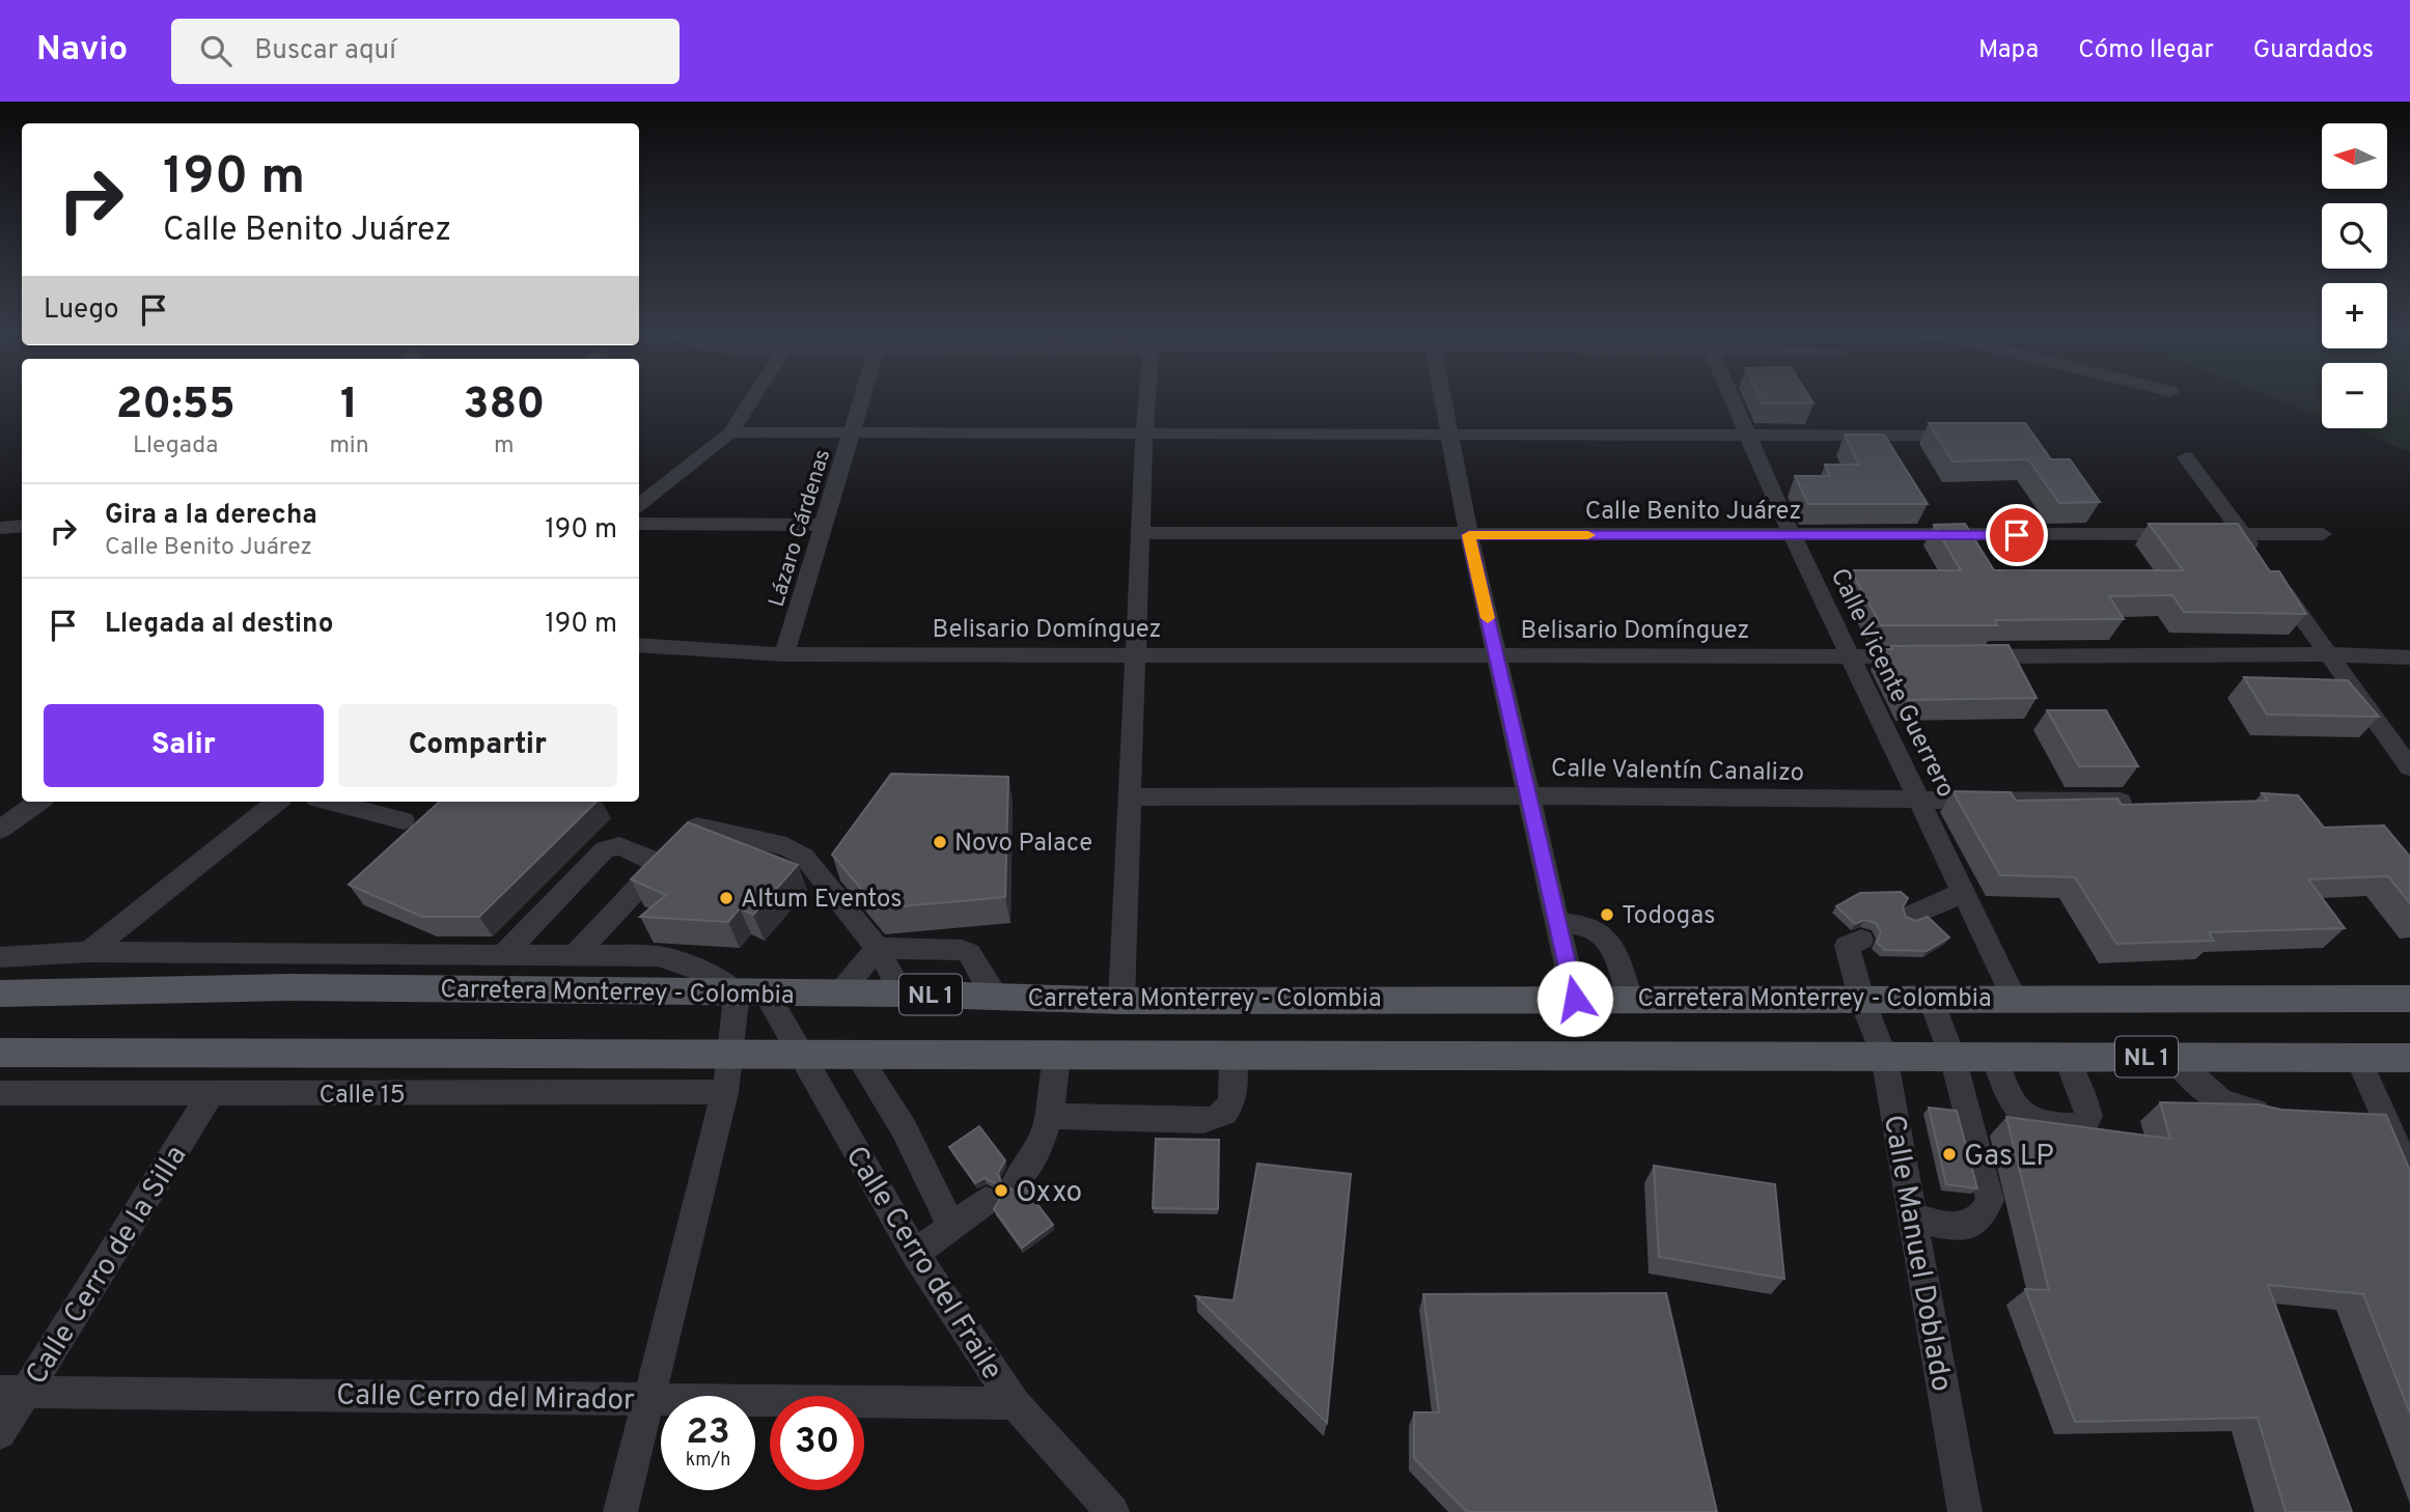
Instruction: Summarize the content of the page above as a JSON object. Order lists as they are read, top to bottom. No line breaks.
{"streets":{"main road":["Carretera Monterrey - Colombia","NL 1"],"street":["Calle Benito Juárez","Lázaro Cárdenas","Belisario Domínguez","Calle Vicente Guerrero","Calle Valentín Canalizo","Calle 15","Calle Manuel Doblado","Calle Cerro del Fraile","Calle Cerro de la Silla","Calle Cerro del Mirador"]},"crossings":[["Calle Benito Juárez","Calle Vicente Guerrero"],["Lázaro Cárdenas","Belisario Domínguez"],["Belisario Domínguez","Calle Vicente Guerrero"],["Calle Vicente Guerrero","Calle Valentín Canalizo"],["Calle Vicente Guerrero","Carretera Monterrey - Colombia"],["Carretera Monterrey - Colombia","Calle Manuel Doblado"],["Carretera Monterrey - Colombia","Calle Cerro del Fraile"],["NL 1","Calle Manuel Doblado"],["NL 1","Calle Cerro del Fraile"],["Calle 15","Calle Cerro de la Silla"],["Calle Cerro del Fraile","Calle Cerro del Mirador"],["Calle Cerro de la Silla","Calle Cerro del Mirador"]],"places":["Novo Palace","Altum Eventos","Todogas","Gas LP","Oxxo"],"north":"left","page":{"header":"Navio","search":"Buscar aquí","nav":["Mapa","Cómo llegar","Guardados"],"map_buttons":["+","−"],"turn":["190 m","Calle Benito Juárez"],"then":"Luego","eta":["20:55","Llegada","1","min","380","m"],"list":[{"name":"Gira a la derecha","note":"Calle Benito Juárez","value":"190 m"},{"name":"Llegada al destino","value":"190 m"}],"buttons":["Salir","Compartir"],"speed":"23 km/h","limit":"30"}}
